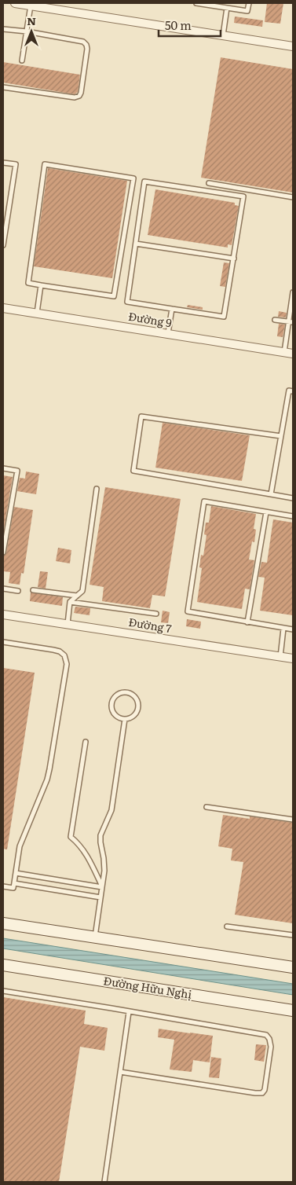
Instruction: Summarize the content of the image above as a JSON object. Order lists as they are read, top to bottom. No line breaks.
{"streets":{"main road":["Đường Hữu Nghị"],"street":["Đường 9","Đường 7"]},"scale_bar":"50 m","north":"top"}
